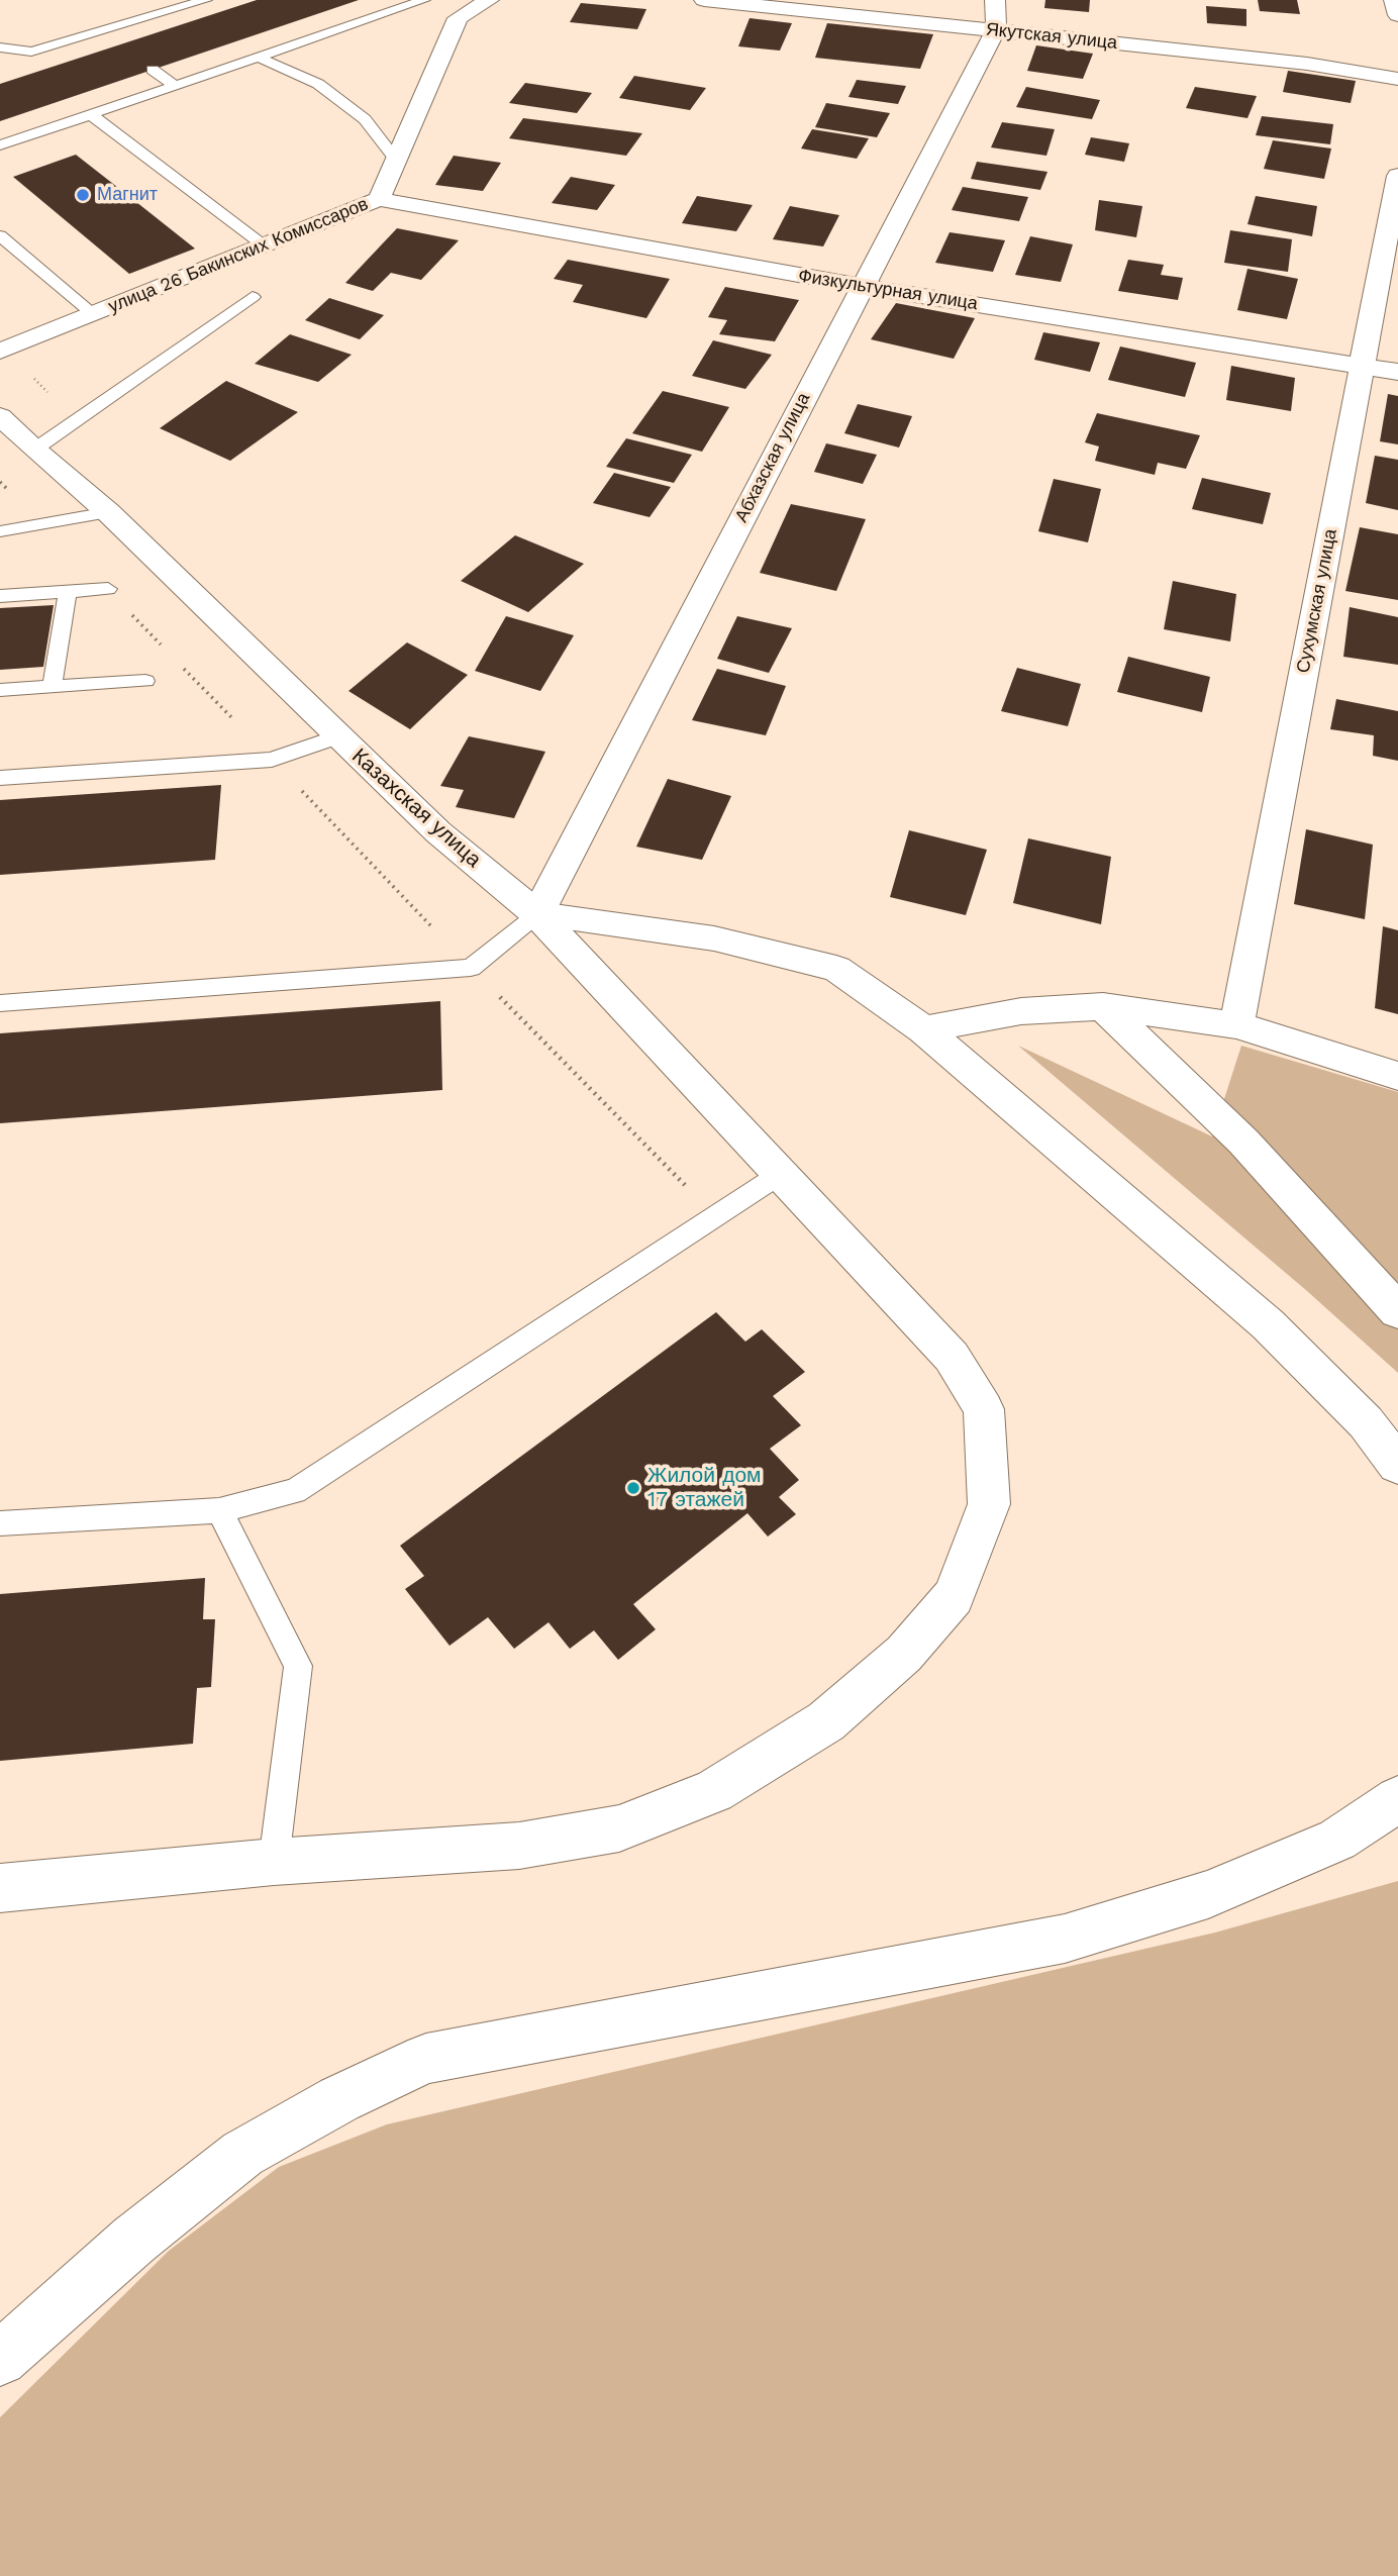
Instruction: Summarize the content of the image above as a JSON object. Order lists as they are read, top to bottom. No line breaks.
{"streets":{"street":["Якутская улица","улица 26 Бакинских Комиссаров","Физкультурная улица","Абхазская улица","Сухумская улица","Казахская улица"]},"crossings":[["Якутская улица","Абхазская улица"],["улица 26 Бакинских Комиссаров","Физкультурная улица"],["Физкультурная улица","Абхазская улица"],["Физкультурная улица","Сухумская улица"],["Абхазская улица","Казахская улица"]],"places":["Магнит","Жилой дом 17 этажей"]}
